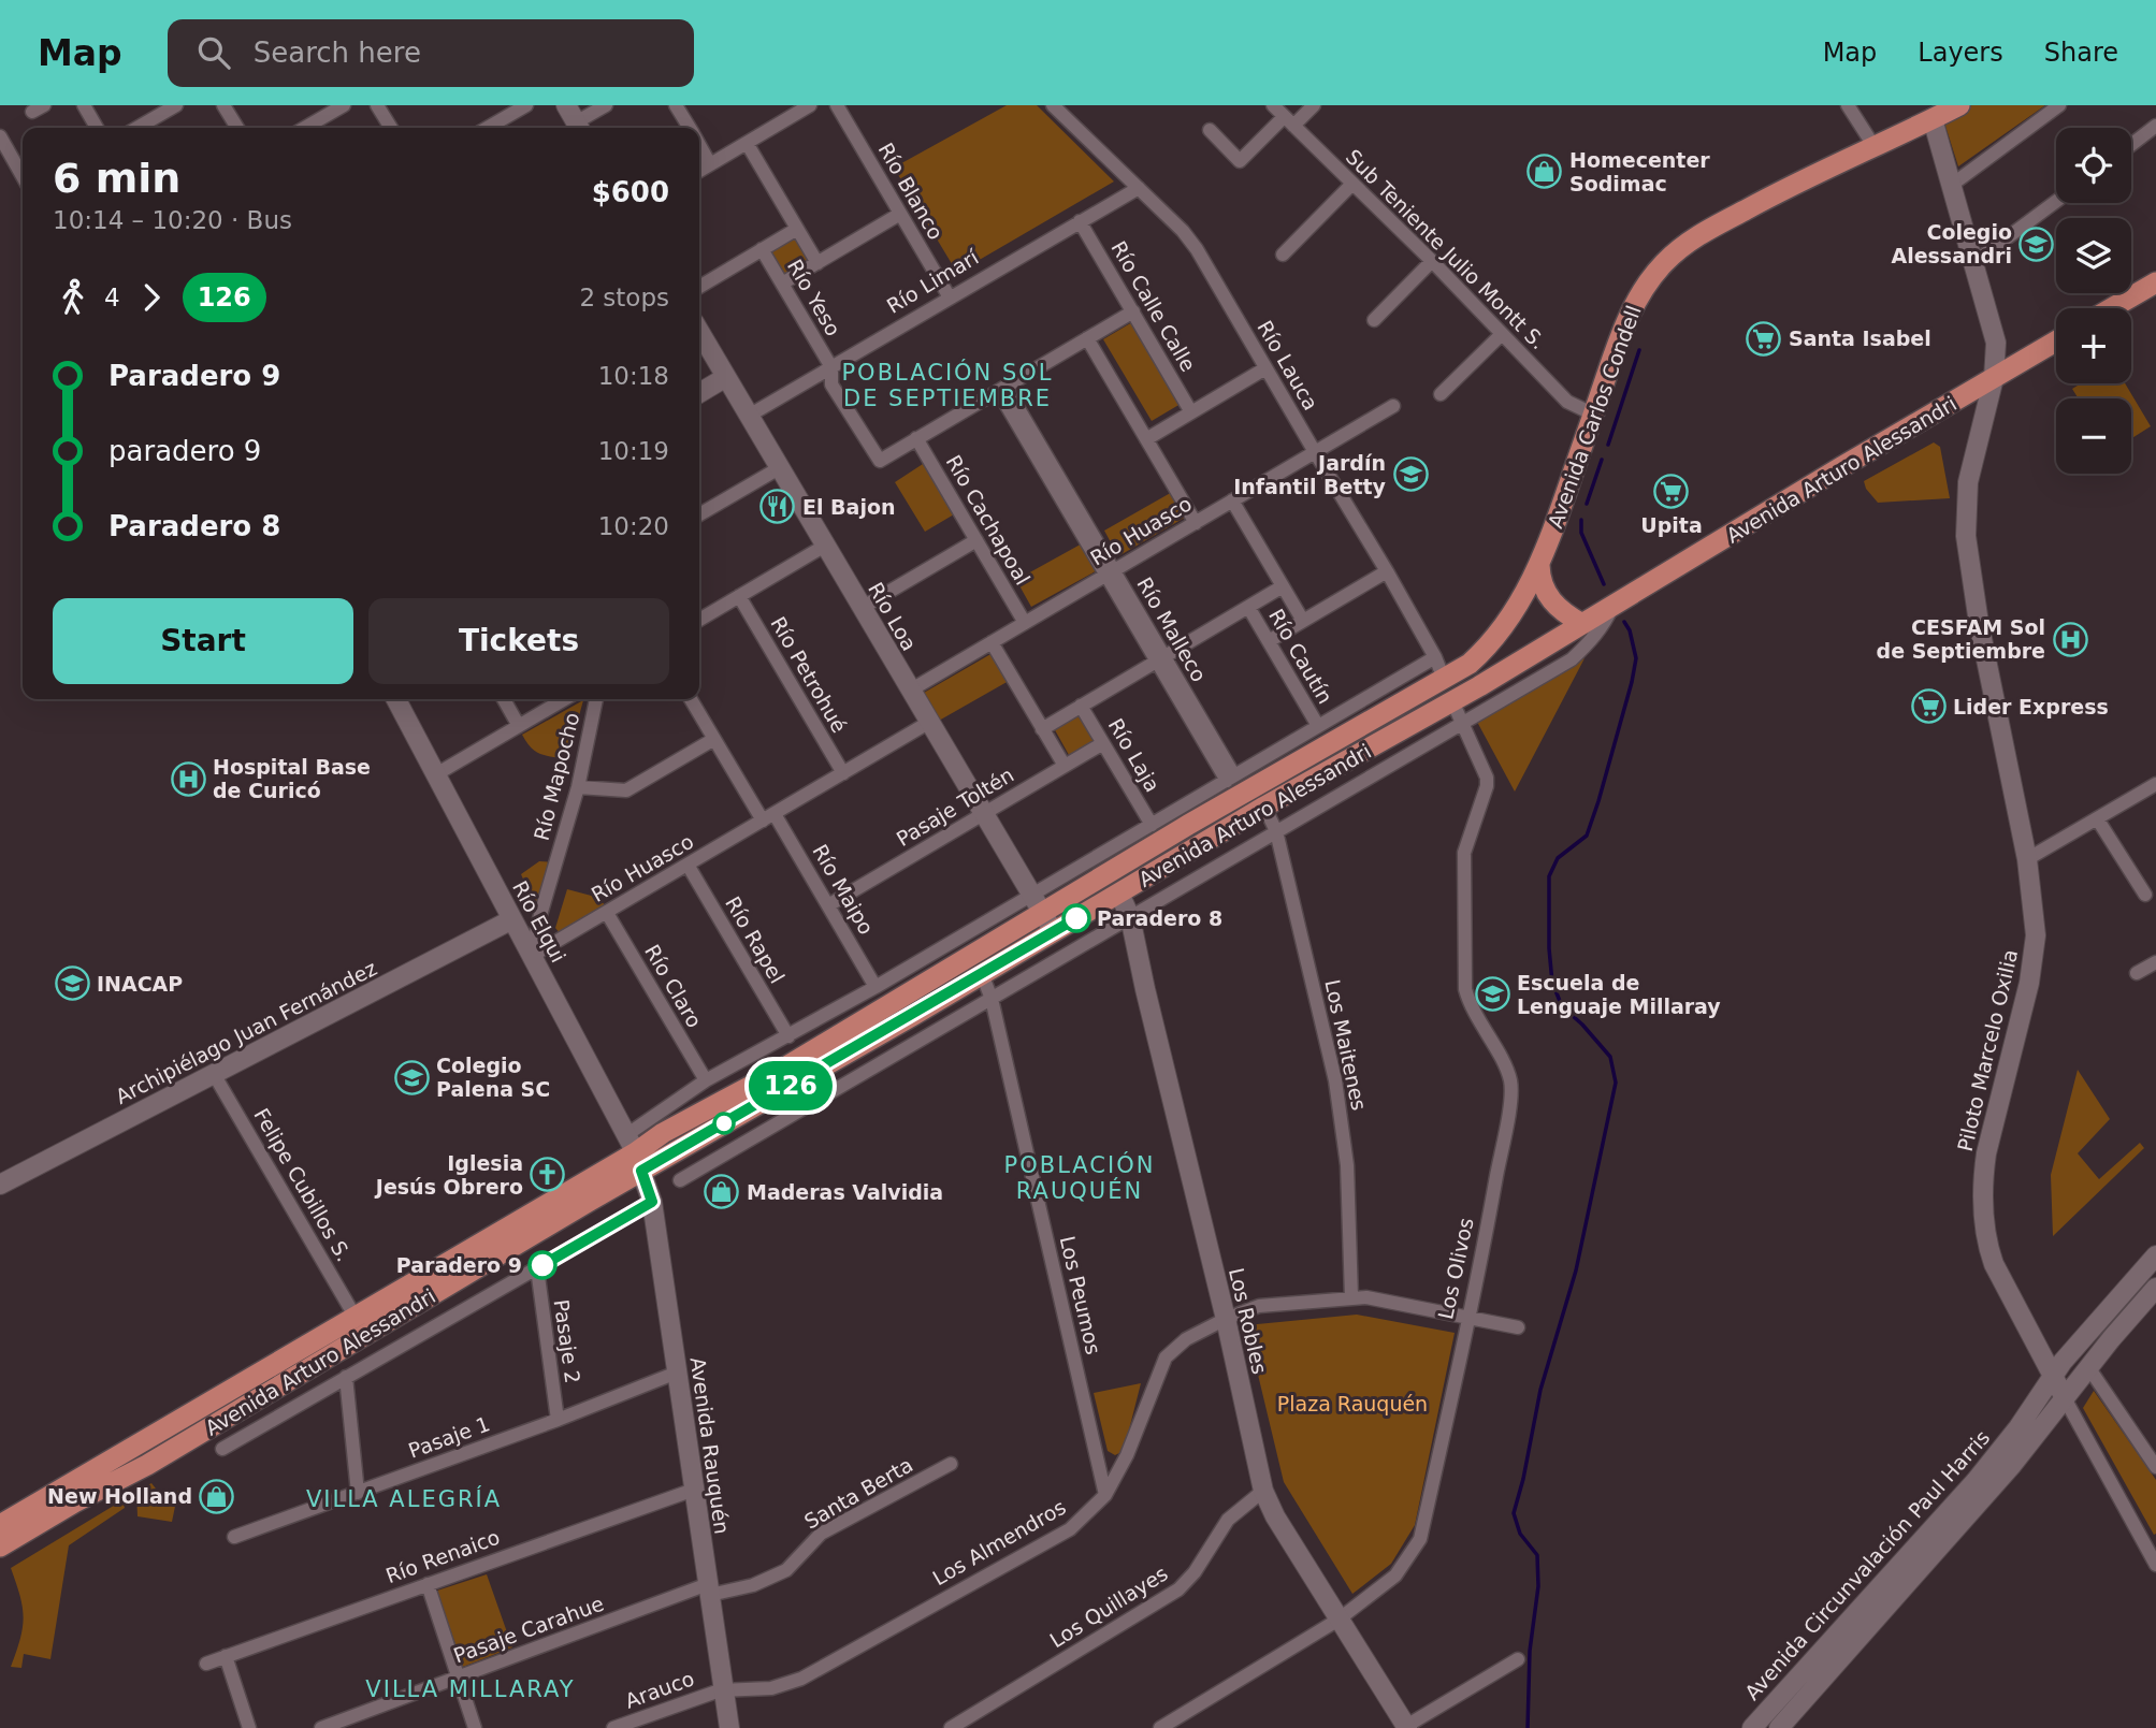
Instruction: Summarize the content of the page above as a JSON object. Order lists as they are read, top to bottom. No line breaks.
{"streets":{"main road":["Avenida Carlos Condell","Avenida Arturo Alessandri"],"street":["Río Blanco","Sub Teniente Julio Montt S.","Río Limarí","Río Yeso","Río Calle Calle","Río Lauca","Río Cachapoal","Río Huasco","Río Loa","Río Malleco","Río Cautín","Río Petrohué","Río Laja","Río Mapocho","Pasaje Toltén","Río Maipo","Río Elqui","Río Rapel","Río Claro","Archipiélago Juan Fernández","Los Maitenes","Piloto Marcelo Oxilia","Felipe Cubillos S.","Los Olivos","Los Peumos","Los Robles","Pasaje 2","Pasaje 1","Avenida Rauquén","Santa Berta","Los Almendros","Río Renaico","Avenida Circunvalación Paul Harris","Los Quillayes","Pasaje Carahue","Arauco"]},"crossings":[["Río Blanco","Río Limarí"],["Sub Teniente Julio Montt S.","Avenida Carlos Condell"],["Río Limarí","Río Yeso"],["Río Limarí","Río Calle Calle"],["Río Limarí","Río Lauca"],["Río Limarí","Río Loa"],["Río Yeso","Río Cachapoal"],["Río Lauca","Avenida Arturo Alessandri"],["Río Lauca","Río Huasco"],["Avenida Carlos Condell","Avenida Arturo Alessandri"],["Avenida Carlos Condell","Piloto Marcelo Oxilia"],["Avenida Arturo Alessandri","Río Loa"],["Avenida Arturo Alessandri","Río Malleco"],["Avenida Arturo Alessandri","Río Cautín"],["Avenida Arturo Alessandri","Río Laja"],["Avenida Arturo Alessandri","Río Maipo"],["Avenida Arturo Alessandri","Río Elqui"],["Avenida Arturo Alessandri","Río Rapel"],["Avenida Arturo Alessandri","Río Claro"],["Avenida Arturo Alessandri","Los Maitenes"],["Avenida Arturo Alessandri","Piloto Marcelo Oxilia"],["Avenida Arturo Alessandri","Felipe Cubillos S."],["Avenida Arturo Alessandri","Los Olivos"],["Avenida Arturo Alessandri","Los Peumos"],["Avenida Arturo Alessandri","Los Robles"],["Avenida Arturo Alessandri","Pasaje 2"],["Avenida Arturo Alessandri","Avenida Rauquén"],["Río Cachapoal","Río Huasco"],["Río Huasco","Río Loa"],["Río Huasco","Río Malleco"],["Río Huasco","Río Petrohué"],["Río Huasco","Río Mapocho"],["Río Huasco","Río Maipo"],["Río Huasco","Río Elqui"],["Río Huasco","Río Rapel"],["Río Huasco","Río Claro"],["Río Loa","Pasaje Toltén"],["Río Laja","Pasaje Toltén"],["Río Mapocho","Río Elqui"],["Pasaje Toltén","Río Maipo"],["Río Elqui","Archipiélago Juan Fernández"],["Río Elqui","Avenida Rauquén"],["Archipiélago Juan Fernández","Felipe Cubillos S."],["Los Maitenes","Los Almendros"],["Piloto Marcelo Oxilia","Avenida Circunvalación Paul Harris"],["Los Olivos","Los Robles"],["Los Olivos","Los Almendros"],["Los Peumos","Los Almendros"],["Los Robles","Los Almendros"],["Los Robles","Los Quillayes"],["Pasaje 2","Pasaje 1"],["Pasaje 1","Avenida Rauquén"],["Avenida Rauquén","Santa Berta"],["Avenida Rauquén","Los Almendros"],["Avenida Rauquén","Río Renaico"],["Avenida Rauquén","Pasaje Carahue"],["Avenida Rauquén","Arauco"],["Santa Berta","Pasaje Carahue"],["Los Almendros","Arauco"]],"districts":["POBLACIÓN SOL DE SEPTIEMBRE","POBLACIÓN RAUQUÉN","VILLA ALEGRÍA","VILLA MILLARAY"],"parks":["Plaza Rauquén"],"places":{"shop":["Homecenter Sodimac","Maderas Valvidia","New Holland"],"school or university":["Colegio Alessandri","Jardín Infantil Betty","INACAP","Escuela de Lenguaje Millaray","Colegio Palena SC"],"supermarket":["Santa Isabel","Upita","Lider Express"],"restaurant":["El Bajon"],"hospital":["CESFAM Sol de Septiembre","Hospital Base de Curicó"],"other":["Paradero 8","Paradero 9"],"church":["Iglesia Jesús Obrero"]},"lines":["bus line 126"],"page":{"header":"Map","search":"Search here","nav":["Map","Layers","Share"],"on_map":"126","map_buttons":["+","−"],"heading":["6 min","10:14 – 10:20 · Bus","$600"],"legs":["4","126","2 stops"],"list":[{"name":"Paradero 9","value":"10:18"},{"name":"paradero 9","value":"10:19"},{"name":"Paradero 8","value":"10:20"}],"buttons":["Start","Tickets"]}}
